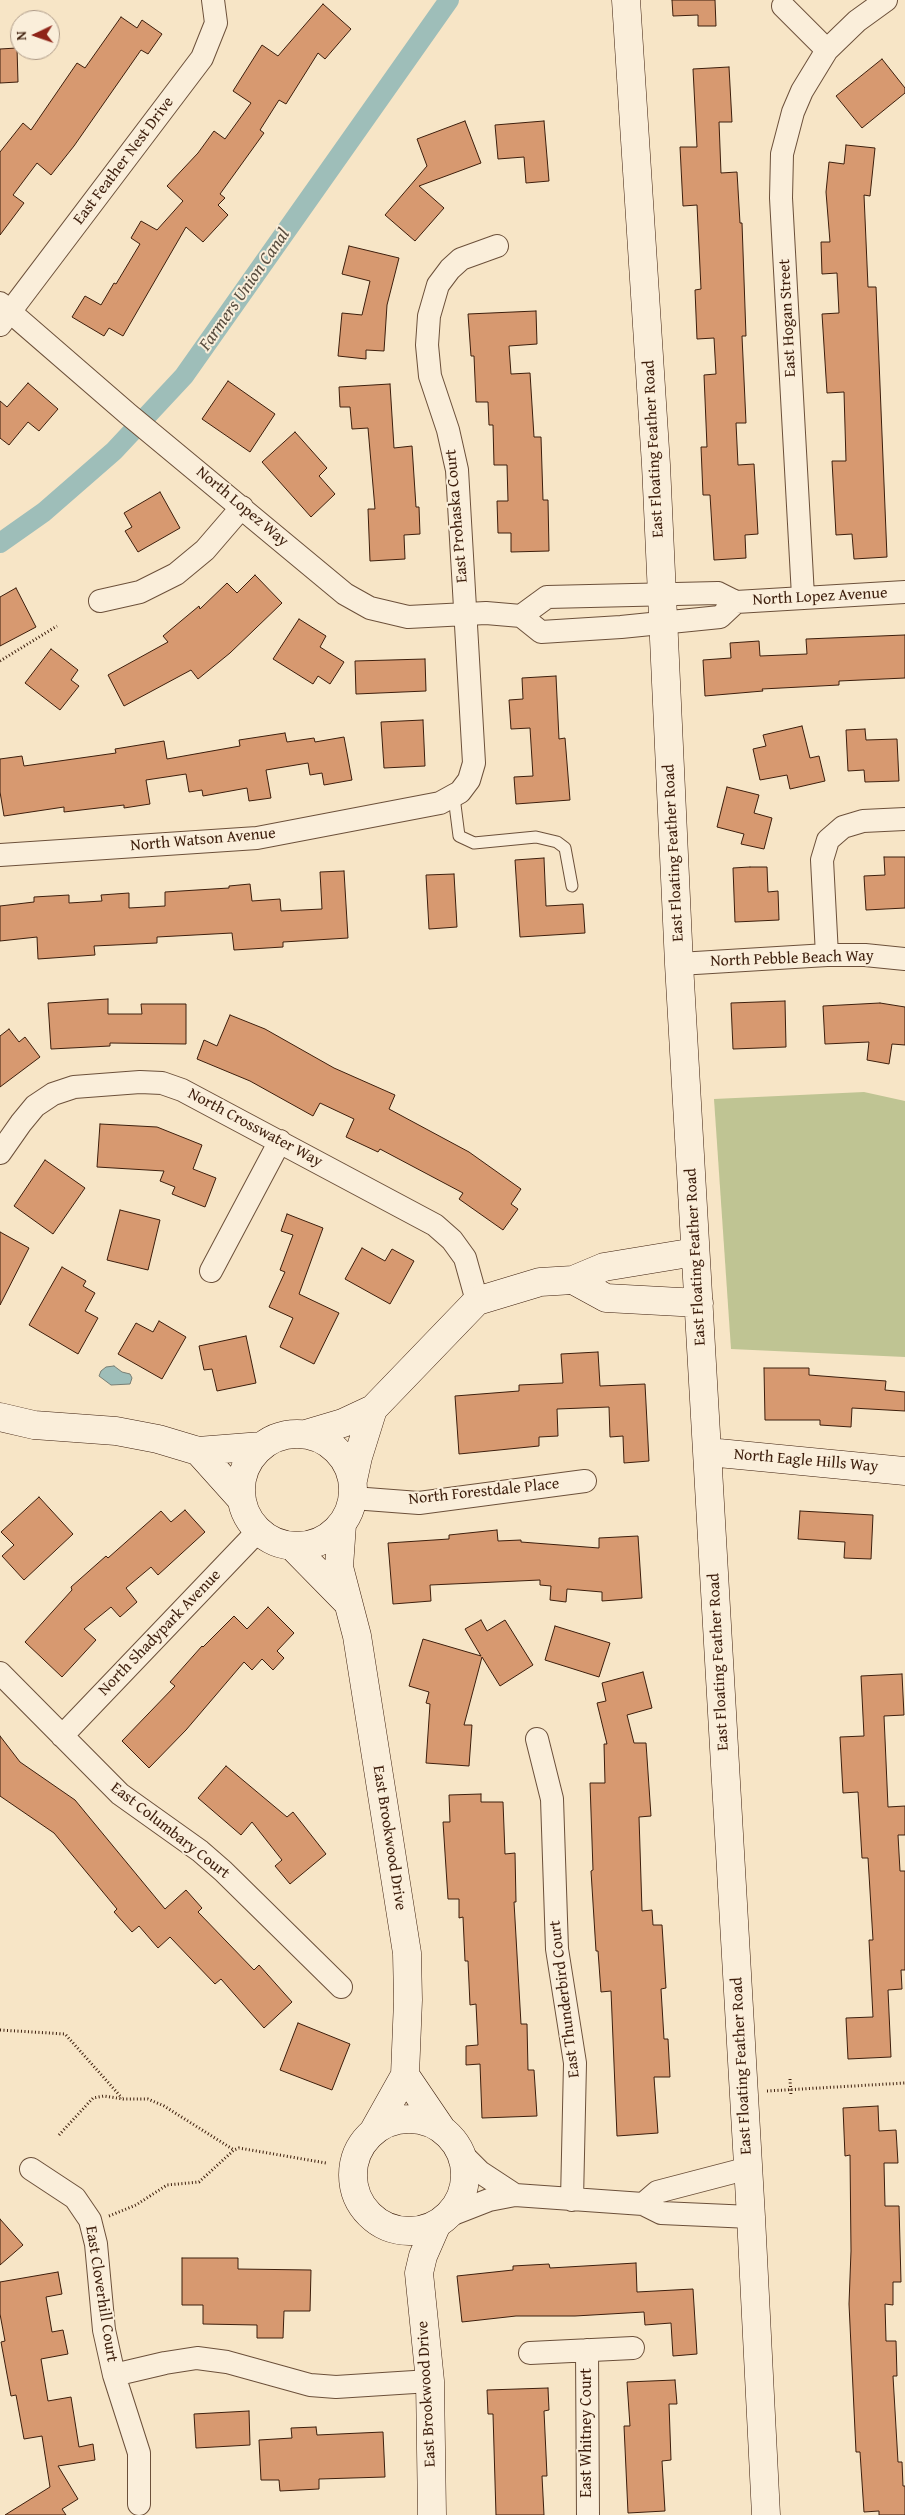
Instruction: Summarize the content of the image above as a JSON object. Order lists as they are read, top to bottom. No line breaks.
{"streets":{"street":["East Feather Nest Drive","East Hogan Street","East Floating Feather Road","North Lopez Way","East Prohaska Court","North Lopez Avenue","North Watson Avenue","North Pebble Beach Way","North Crosswater Way","North Eagle Hills Way","North Forestdale Place","North Shadypark Avenue","East Columbary Court","East Brookwood Drive","East Thunderbird Court","East Cloverhill Court","East Whitney Court"]},"crossings":[["East Feather Nest Drive","North Lopez Way"],["East Hogan Street","North Lopez Avenue"],["East Floating Feather Road","North Lopez Avenue"],["East Floating Feather Road","North Pebble Beach Way"],["East Floating Feather Road","North Eagle Hills Way"],["North Lopez Way","East Prohaska Court"],["East Prohaska Court","North Watson Avenue"],["North Forestdale Place","North Shadypark Avenue"],["North Forestdale Place","East Brookwood Drive"],["North Shadypark Avenue","East Columbary Court"],["North Shadypark Avenue","East Brookwood Drive"]],"water":["Farmers Union Canal"],"north":"left"}
